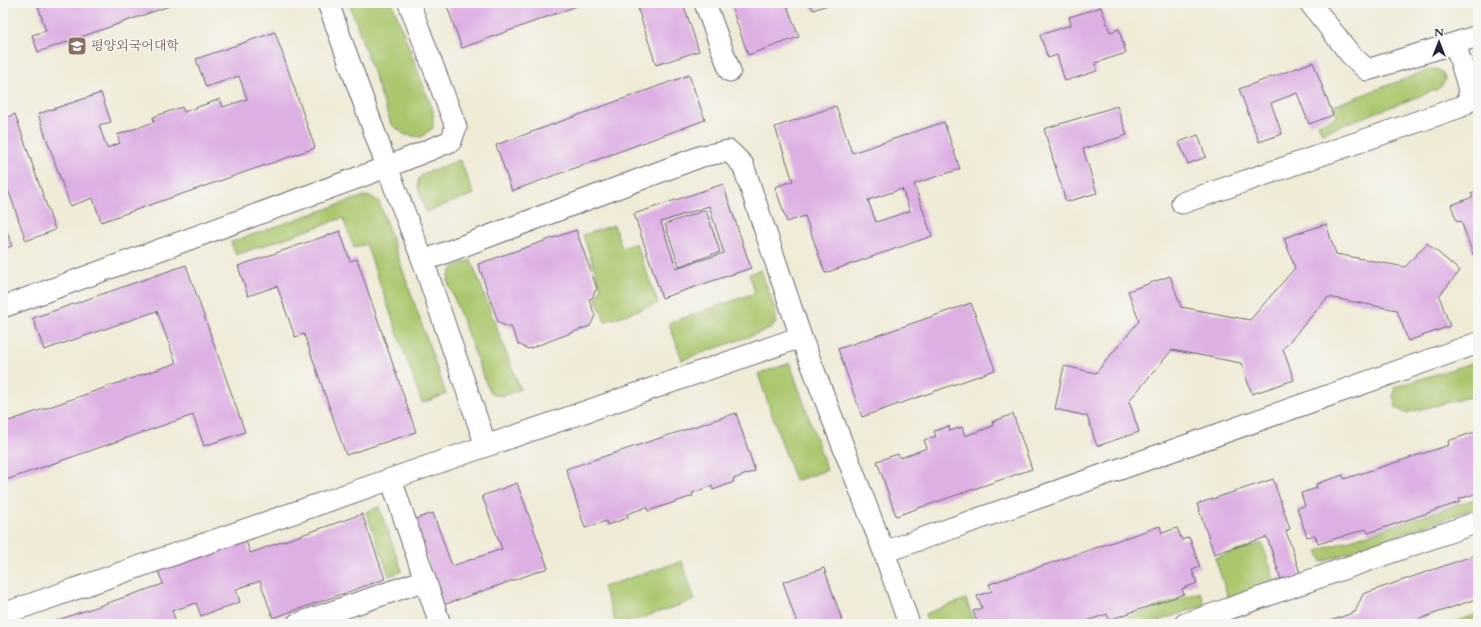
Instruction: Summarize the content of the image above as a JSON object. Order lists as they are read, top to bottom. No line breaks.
{"places":{"school or university":["평양외국어대학"]},"north":"top"}
